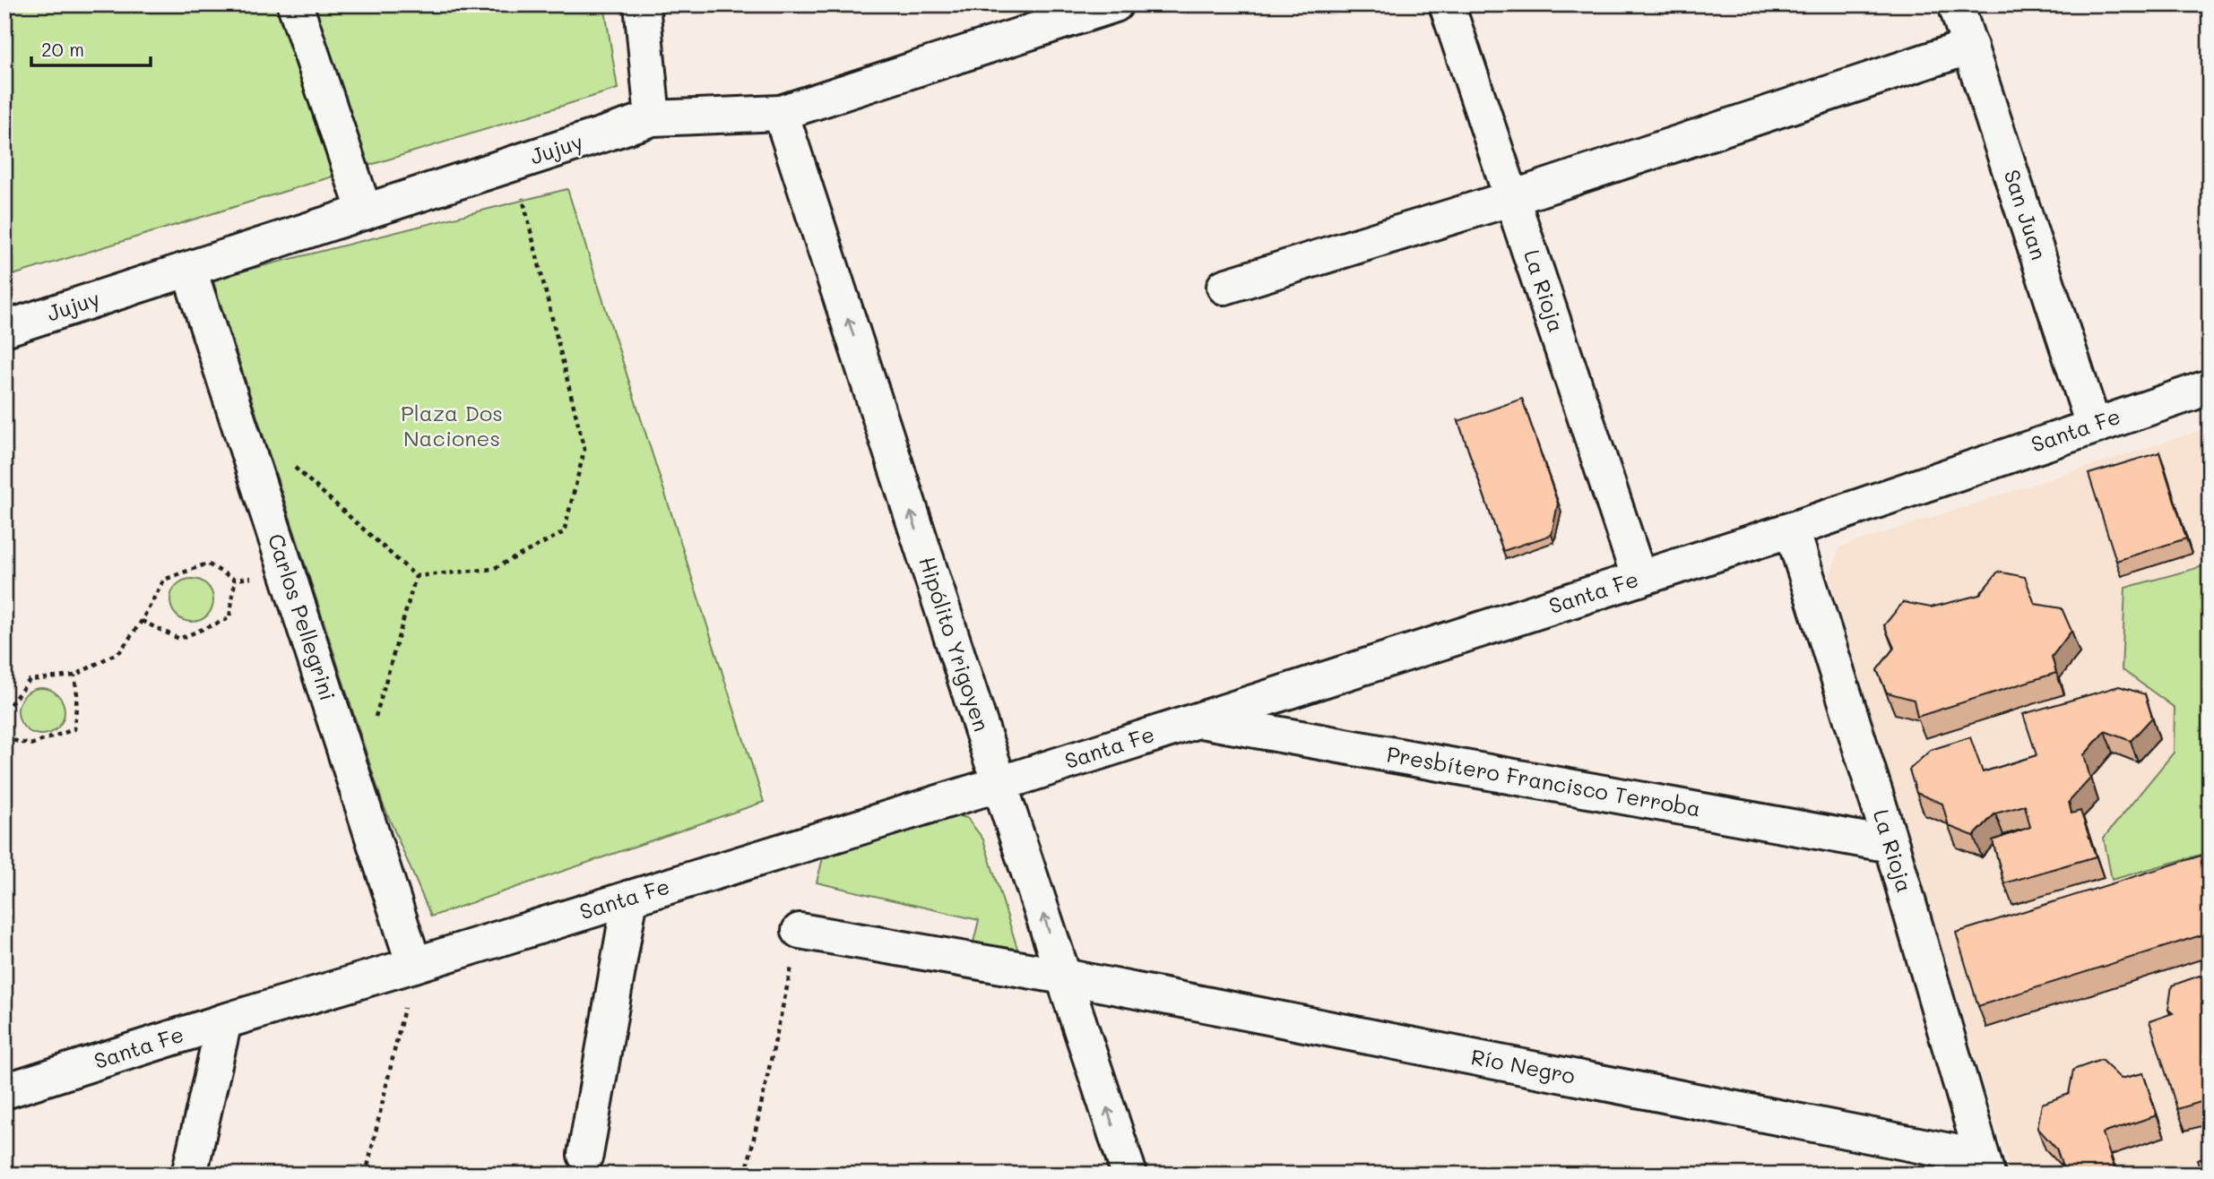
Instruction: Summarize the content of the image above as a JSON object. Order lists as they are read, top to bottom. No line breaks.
{"streets":{"street":["Jujuy","San Juan","La Rioja","Santa Fe","Carlos Pellegrini","Hipólito Yrigoyen","Presbítero Francisco Terroba","Río Negro"]},"crossings":[["Jujuy","Carlos Pellegrini"],["Jujuy","Hipólito Yrigoyen"],["San Juan","Santa Fe"],["La Rioja","Santa Fe"],["La Rioja","Presbítero Francisco Terroba"],["La Rioja","Río Negro"],["Santa Fe","Carlos Pellegrini"],["Santa Fe","Hipólito Yrigoyen"],["Santa Fe","Presbítero Francisco Terroba"],["Hipólito Yrigoyen","Río Negro"]],"one_way":["Hipólito Yrigoyen"],"parks":["Plaza Dos Naciones"],"scale_bar":"20 m"}
